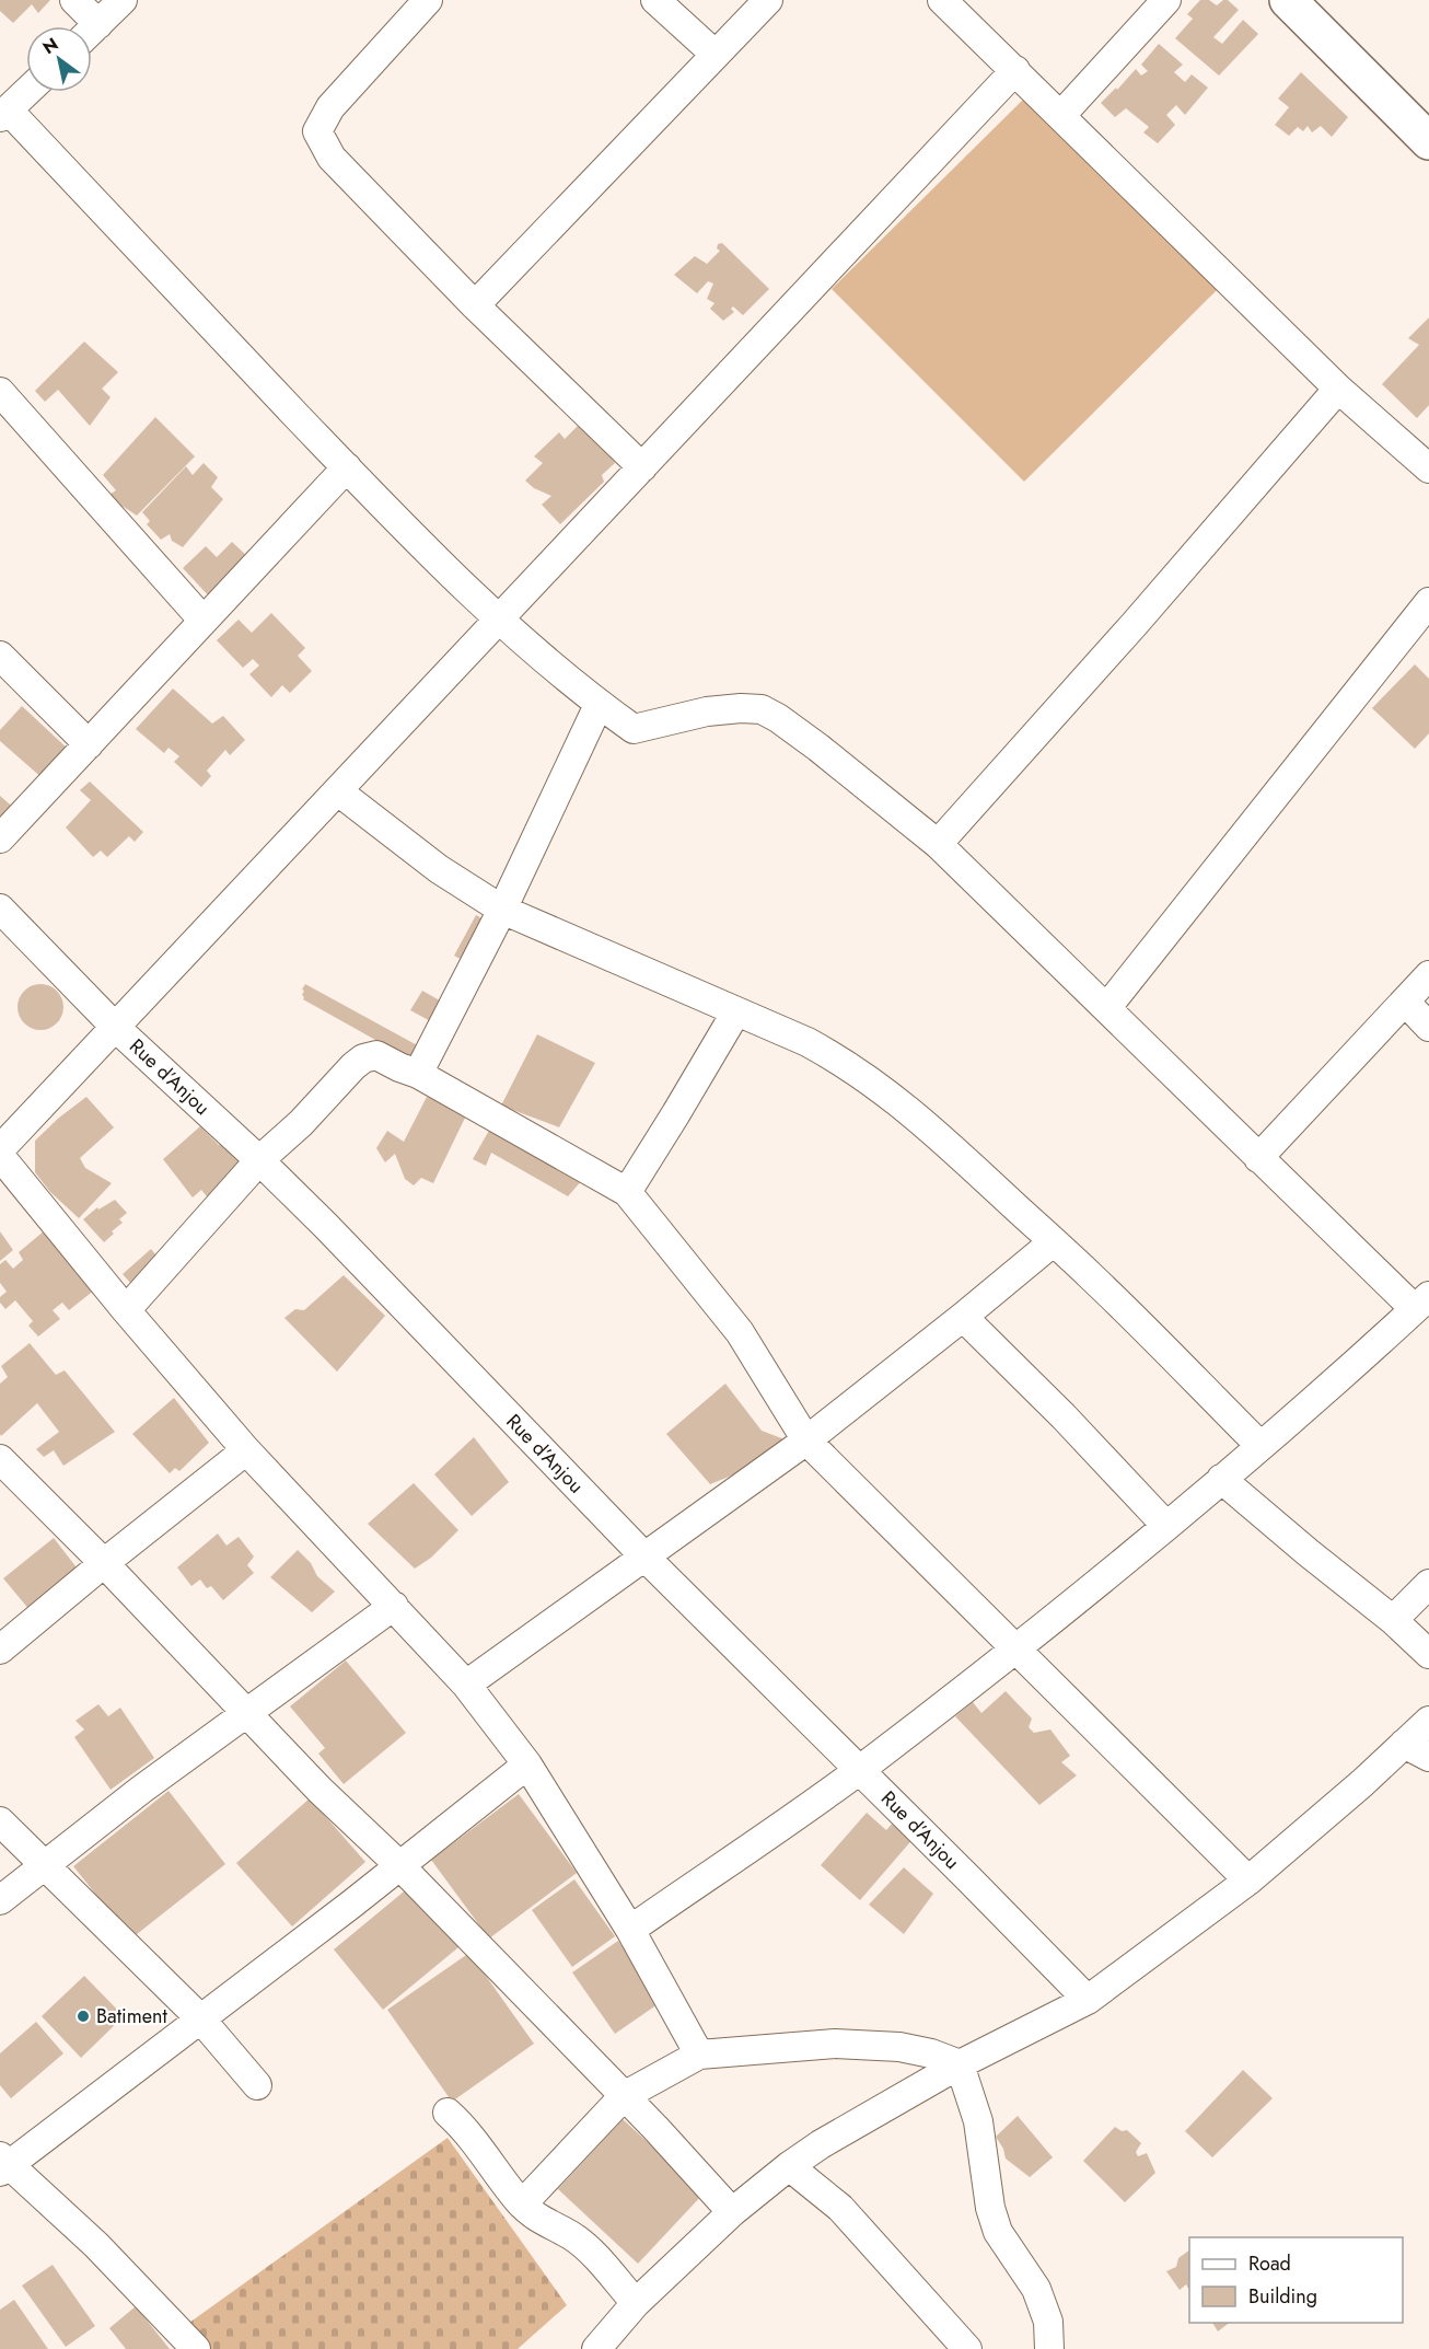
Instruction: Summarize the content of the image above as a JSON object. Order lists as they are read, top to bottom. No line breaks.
{"streets":{"street":["Rue d’Anjou"]},"places":["Batiment"],"legend":["Road","Building"],"north":"top left"}
